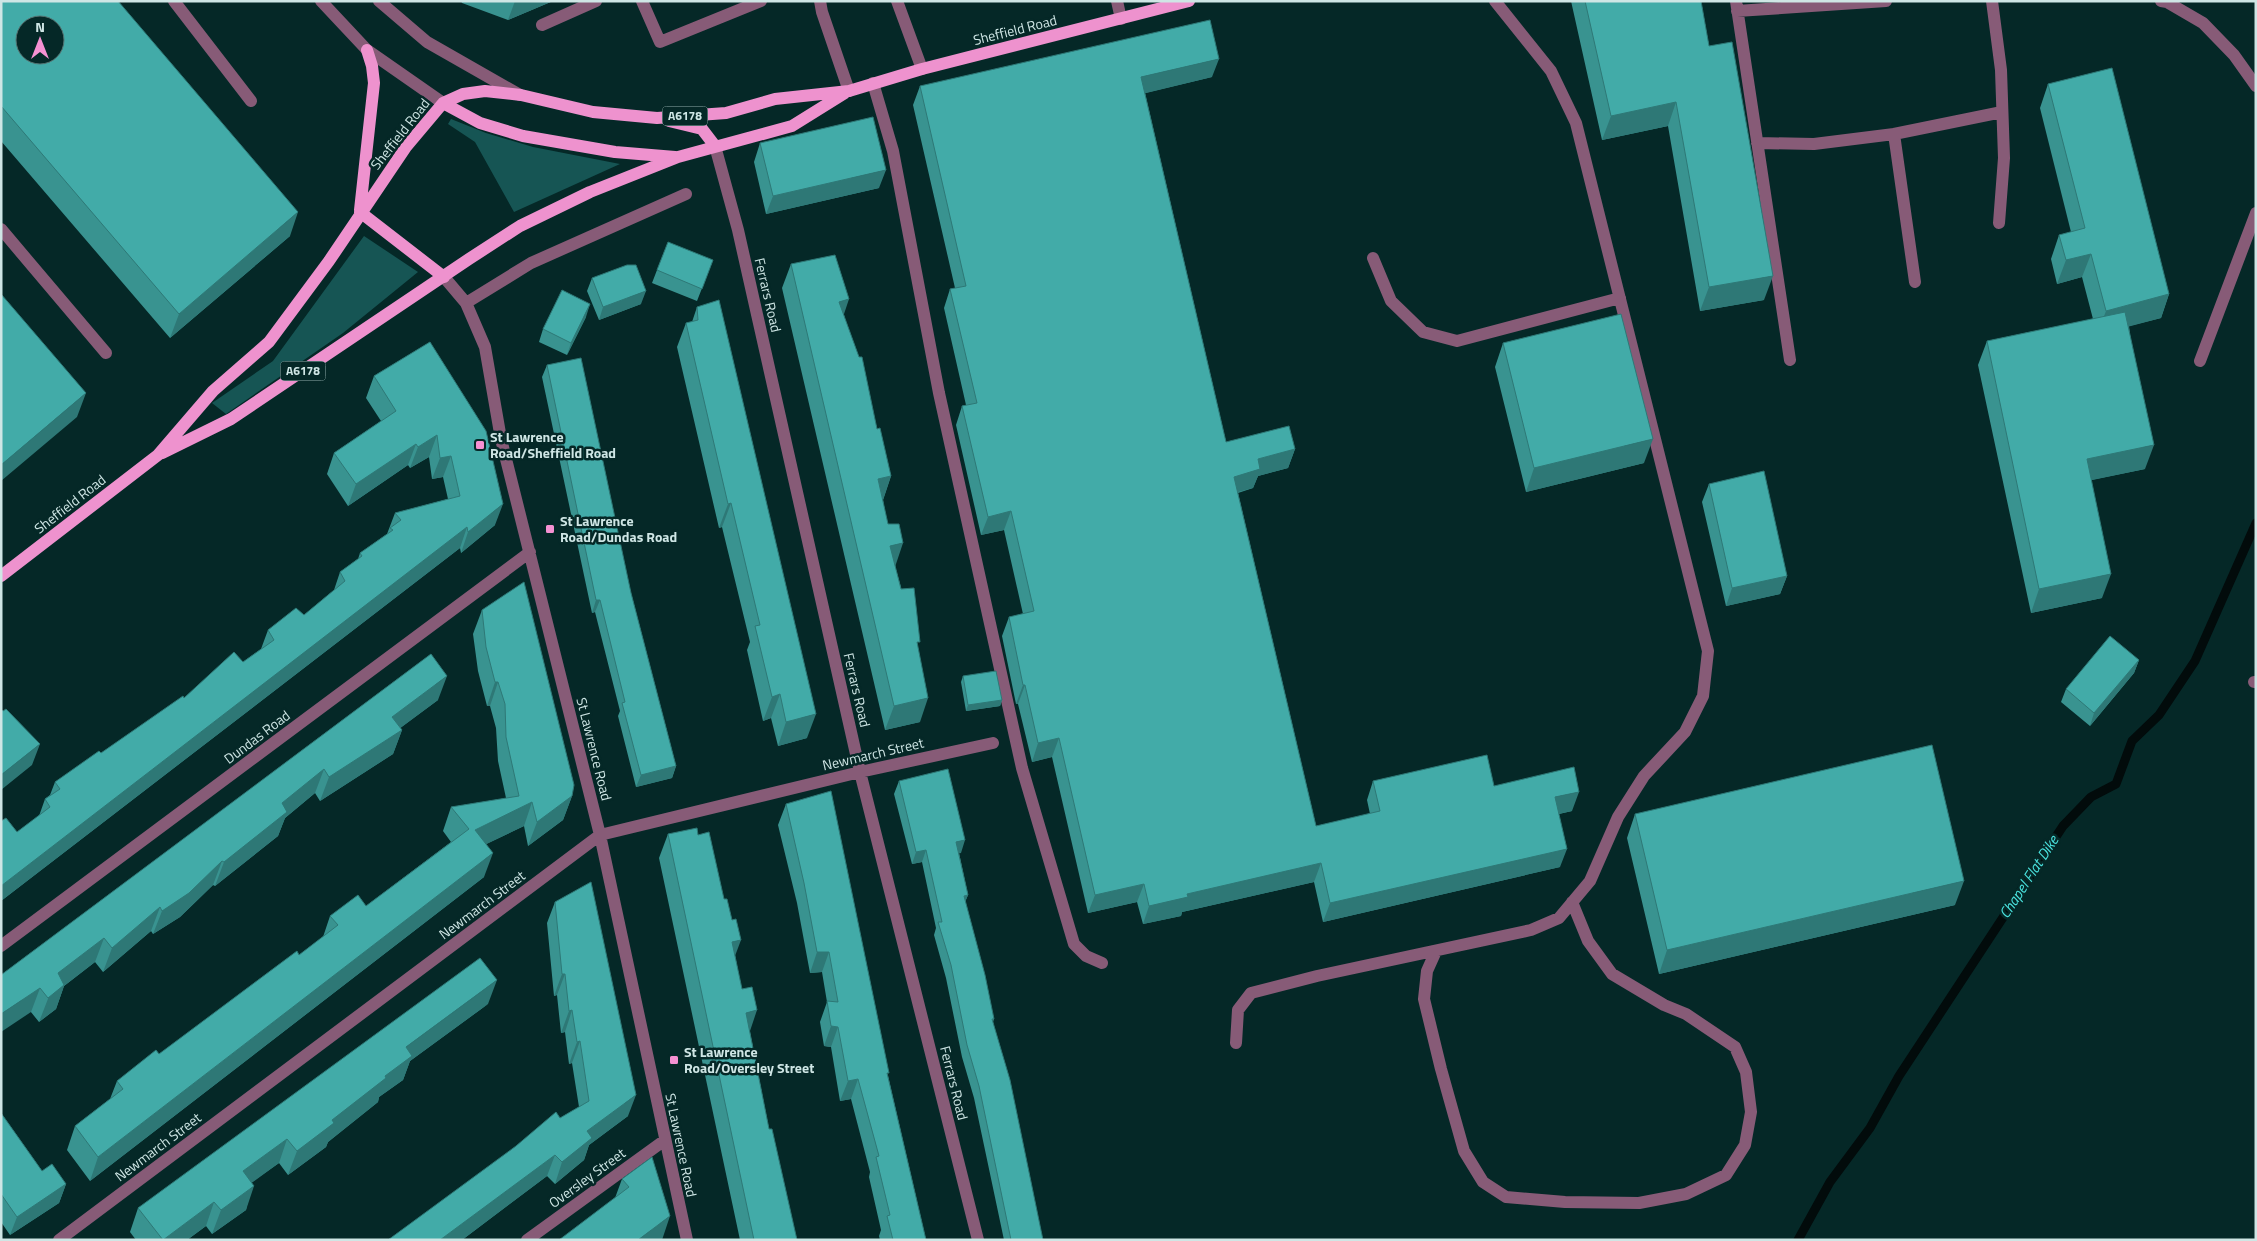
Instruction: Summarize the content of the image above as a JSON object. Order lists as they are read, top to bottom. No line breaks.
{"streets":{"main road":["Sheffield Road","A6178"],"street":["Ferrars Road","Dundas Road","St Lawrence Road","Newmarch Street","Oversley Street"]},"crossings":[["Sheffield Road","Ferrars Road"],["Sheffield Road","St Lawrence Road"],["Ferrars Road","Newmarch Street"],["Dundas Road","St Lawrence Road"],["St Lawrence Road","Newmarch Street"],["St Lawrence Road","Oversley Street"]],"water":["Chapel Flat Dike"],"places":{"transit":["St Lawrence Road/Sheffield Road","St Lawrence Road/Dundas Road","St Lawrence Road/Oversley Street"]},"north":"top"}
